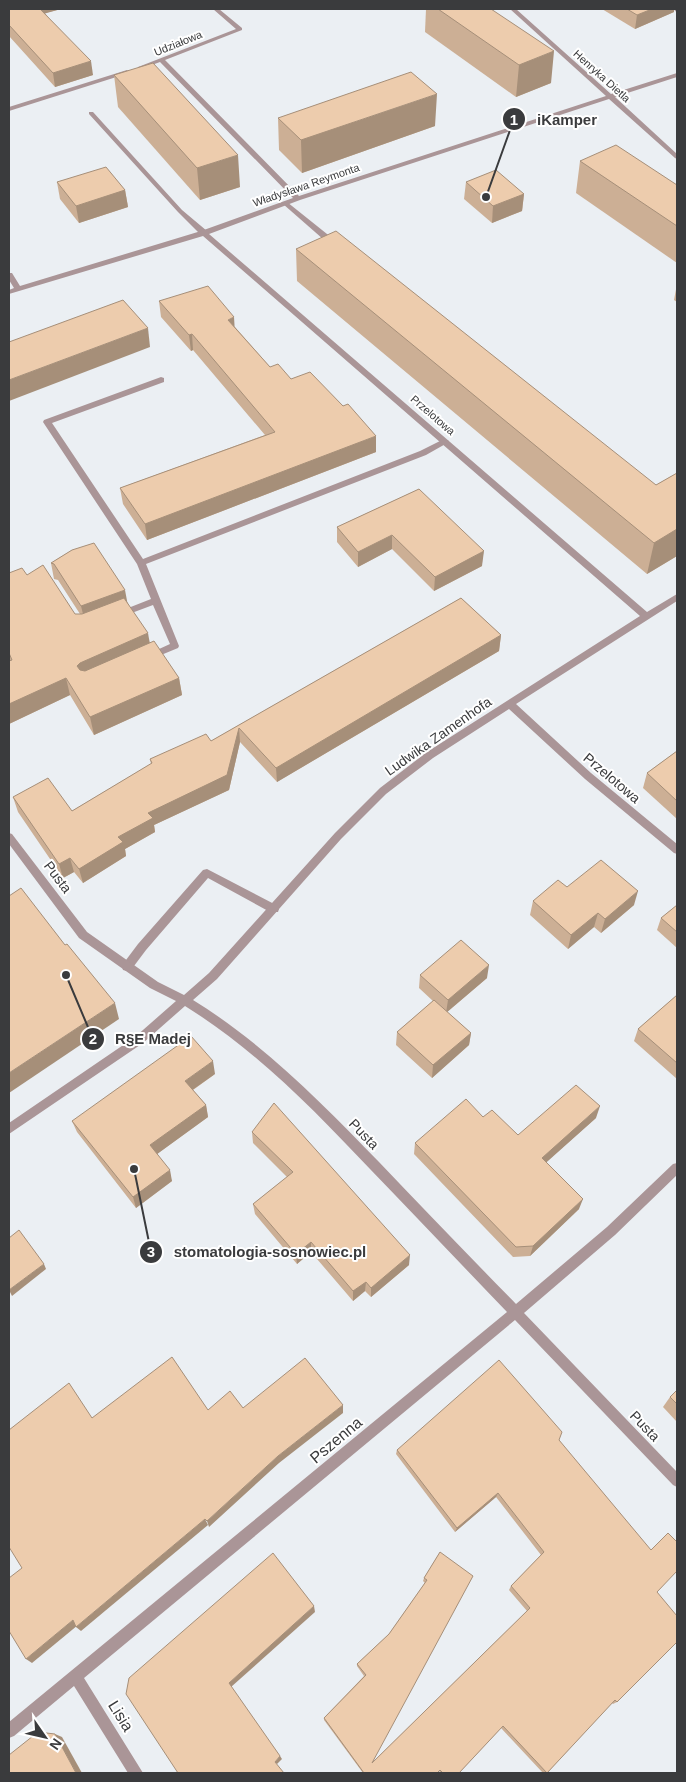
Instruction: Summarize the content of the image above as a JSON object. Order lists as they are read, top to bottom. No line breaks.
{"streets":{"street":["Udziałowa","Henryka Dietla","Władysława Reymonta","Przelotowa","Ludwika Zamenhofa","Pusta","Pszenna","Lisia"]},"crossings":[["Henryka Dietla","Władysława Reymonta"],["Władysława Reymonta","Przelotowa"],["Przelotowa","Ludwika Zamenhofa"],["Ludwika Zamenhofa","Pusta"],["Pusta","Pszenna"],["Pszenna","Lisia"]],"places":["iKamper","R§E Madej","stomatologia-sosnowiec.pl"],"north":"bottom right"}
